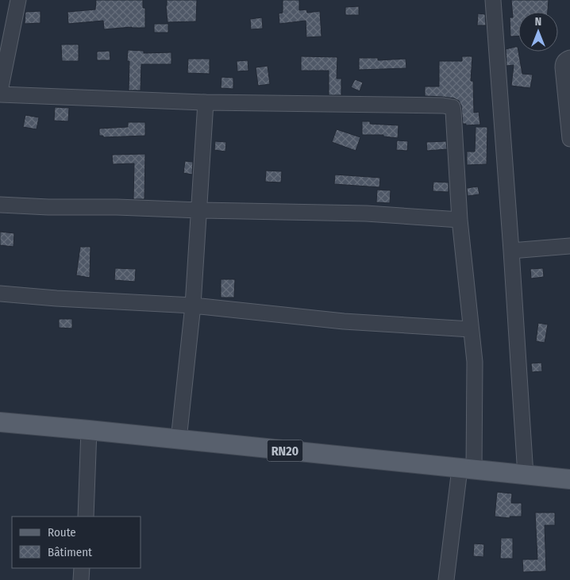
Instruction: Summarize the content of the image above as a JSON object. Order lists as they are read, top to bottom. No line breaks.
{"streets":{"main road":["RN20"]},"legend":["Route","Bâtiment"],"north":"top"}
